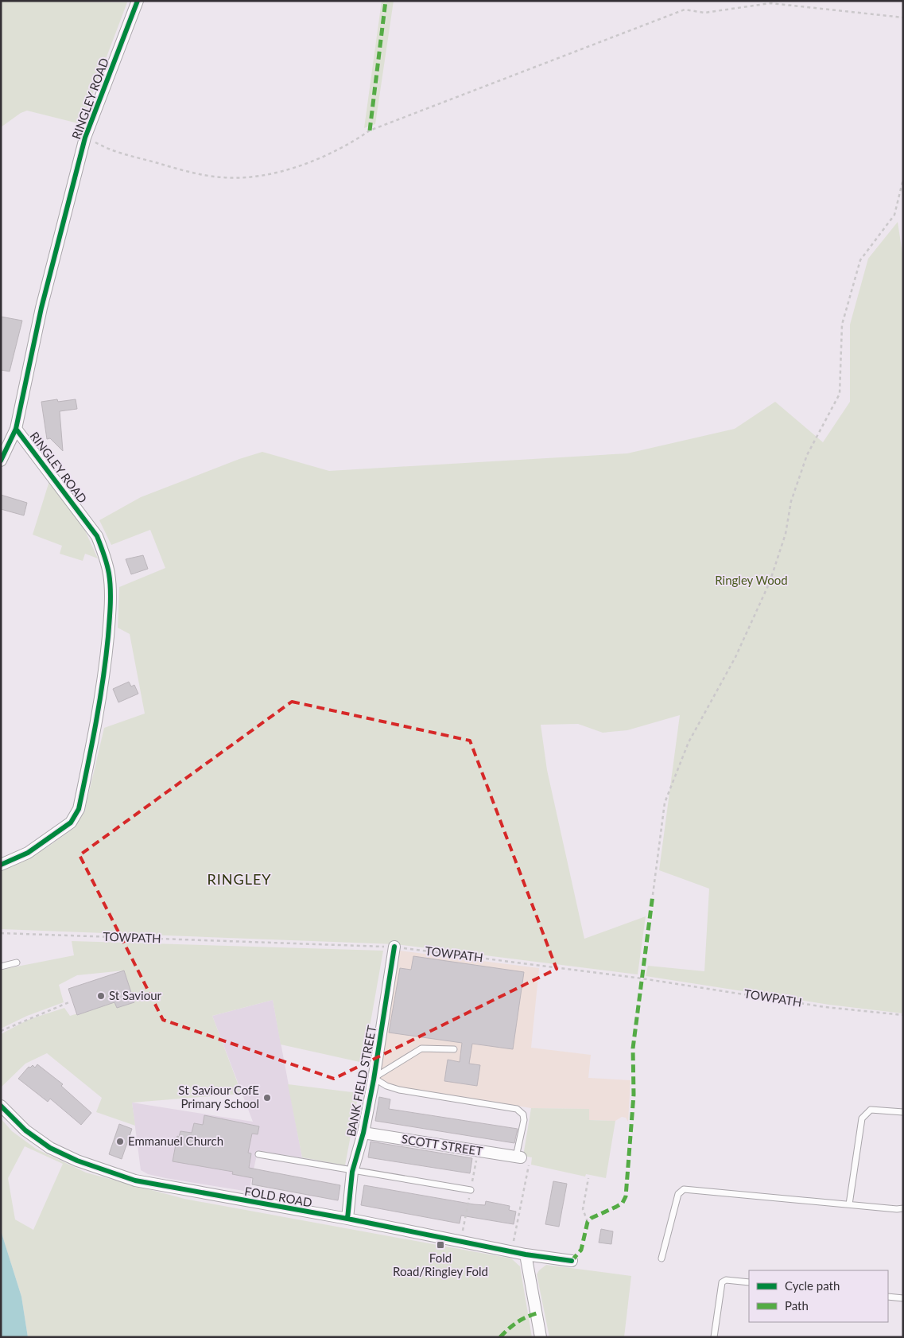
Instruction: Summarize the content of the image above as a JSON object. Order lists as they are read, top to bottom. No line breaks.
{"streets":{"street":["RINGLEY ROAD","BANK FIELD STREET","SCOTT STREET","FOLD ROAD"],"path":["TOWPATH"]},"crossings":[["TOWPATH","BANK FIELD STREET"],["BANK FIELD STREET","SCOTT STREET"],["BANK FIELD STREET","FOLD ROAD"]],"districts":["RINGLEY"],"parks":["Ringley Wood"],"places":{"other":["St Saviour","St Saviour CofE Primary School","Emmanuel Church"],"transit":["Fold Road/Ringley Fold"]},"legend":["Cycle path","Path"]}
